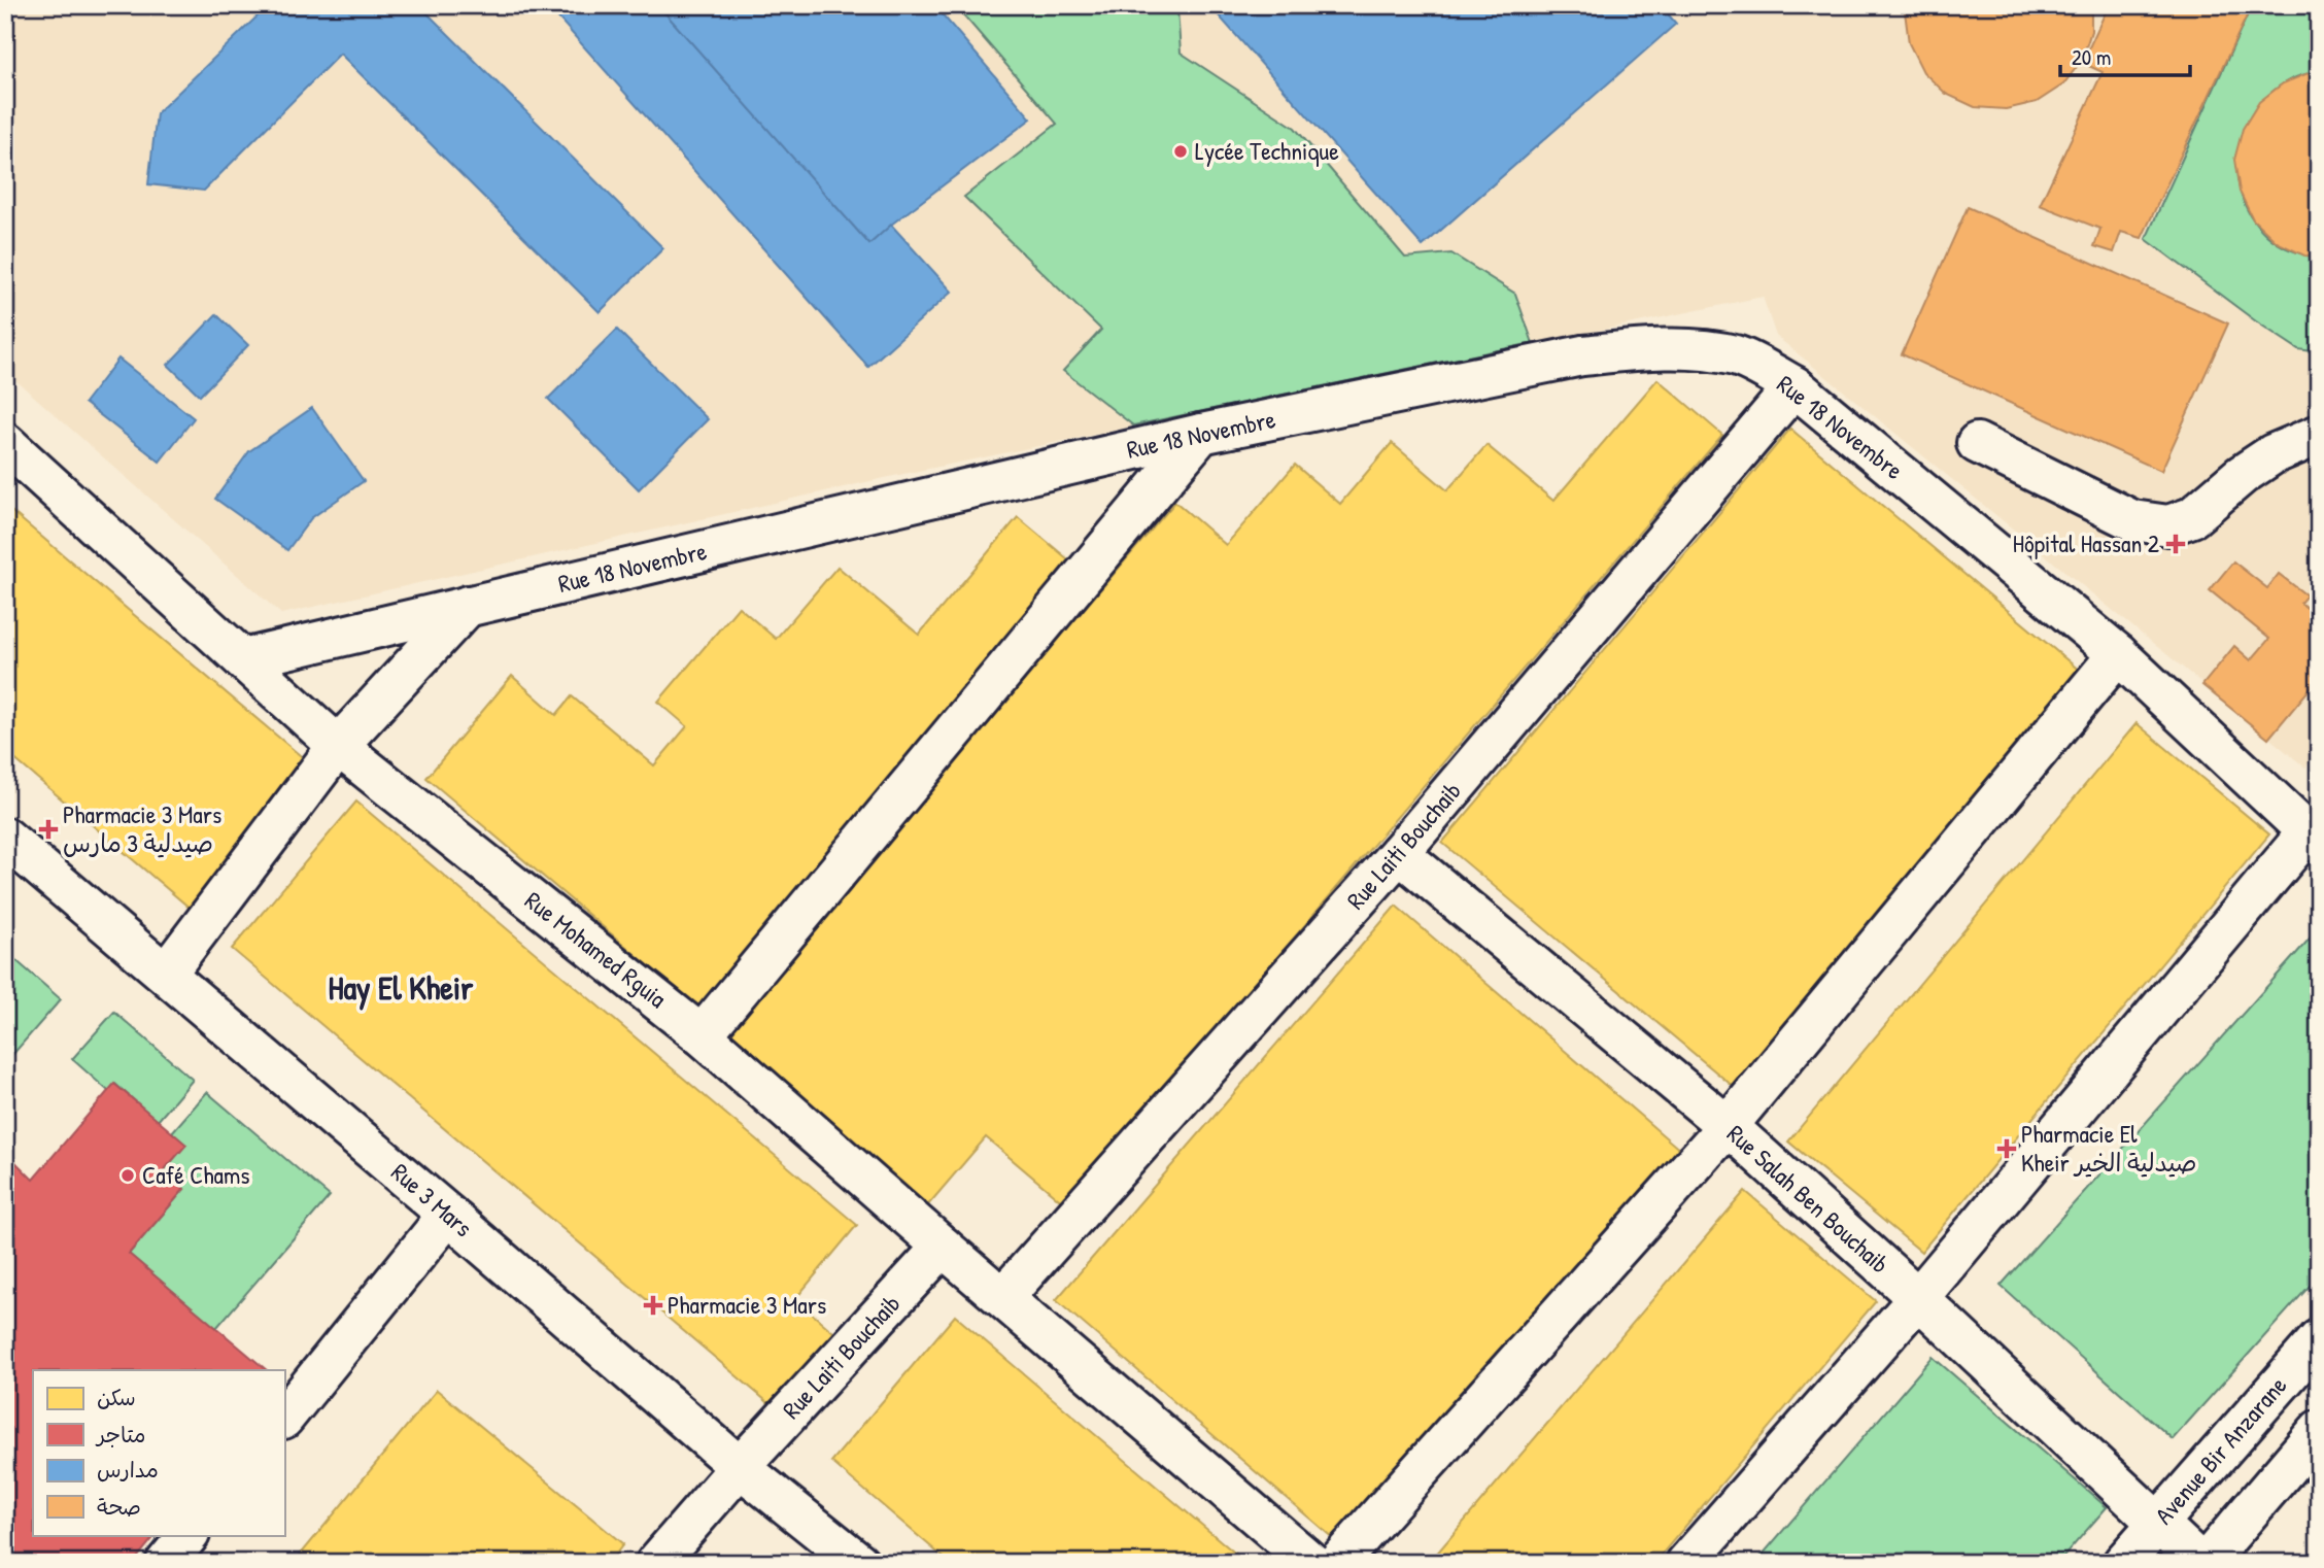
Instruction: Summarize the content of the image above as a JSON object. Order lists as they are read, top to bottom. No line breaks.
{"streets":{"street":["Rue 18 Novembre","Rue Laiti Bouchaib","Rue Mohamed Rguia","Rue Salah Ben Bouchaib","Rue 3 Mars","Avenue Bir Anzarane"]},"crossings":[["Rue 18 Novembre","Rue Laiti Bouchaib"],["Rue 18 Novembre","Rue Mohamed Rguia"],["Rue Laiti Bouchaib","Rue Mohamed Rguia"],["Rue Laiti Bouchaib","Rue Salah Ben Bouchaib"],["Rue Laiti Bouchaib","Rue 3 Mars"],["Rue Salah Ben Bouchaib","Avenue Bir Anzarane"]],"districts":["Hay El Kheir"],"places":{"other":["Lycée Technique","Café Chams"],"health":["Hôpital Hassan 2","Pharmacie 3 Mars صيدلية 3 مارس","Pharmacie El Kheir صيدلية الخير","Pharmacie 3 Mars"]},"legend":["سكن","متاجر","مدارس","صحة"],"scale_bar":"20 m"}
